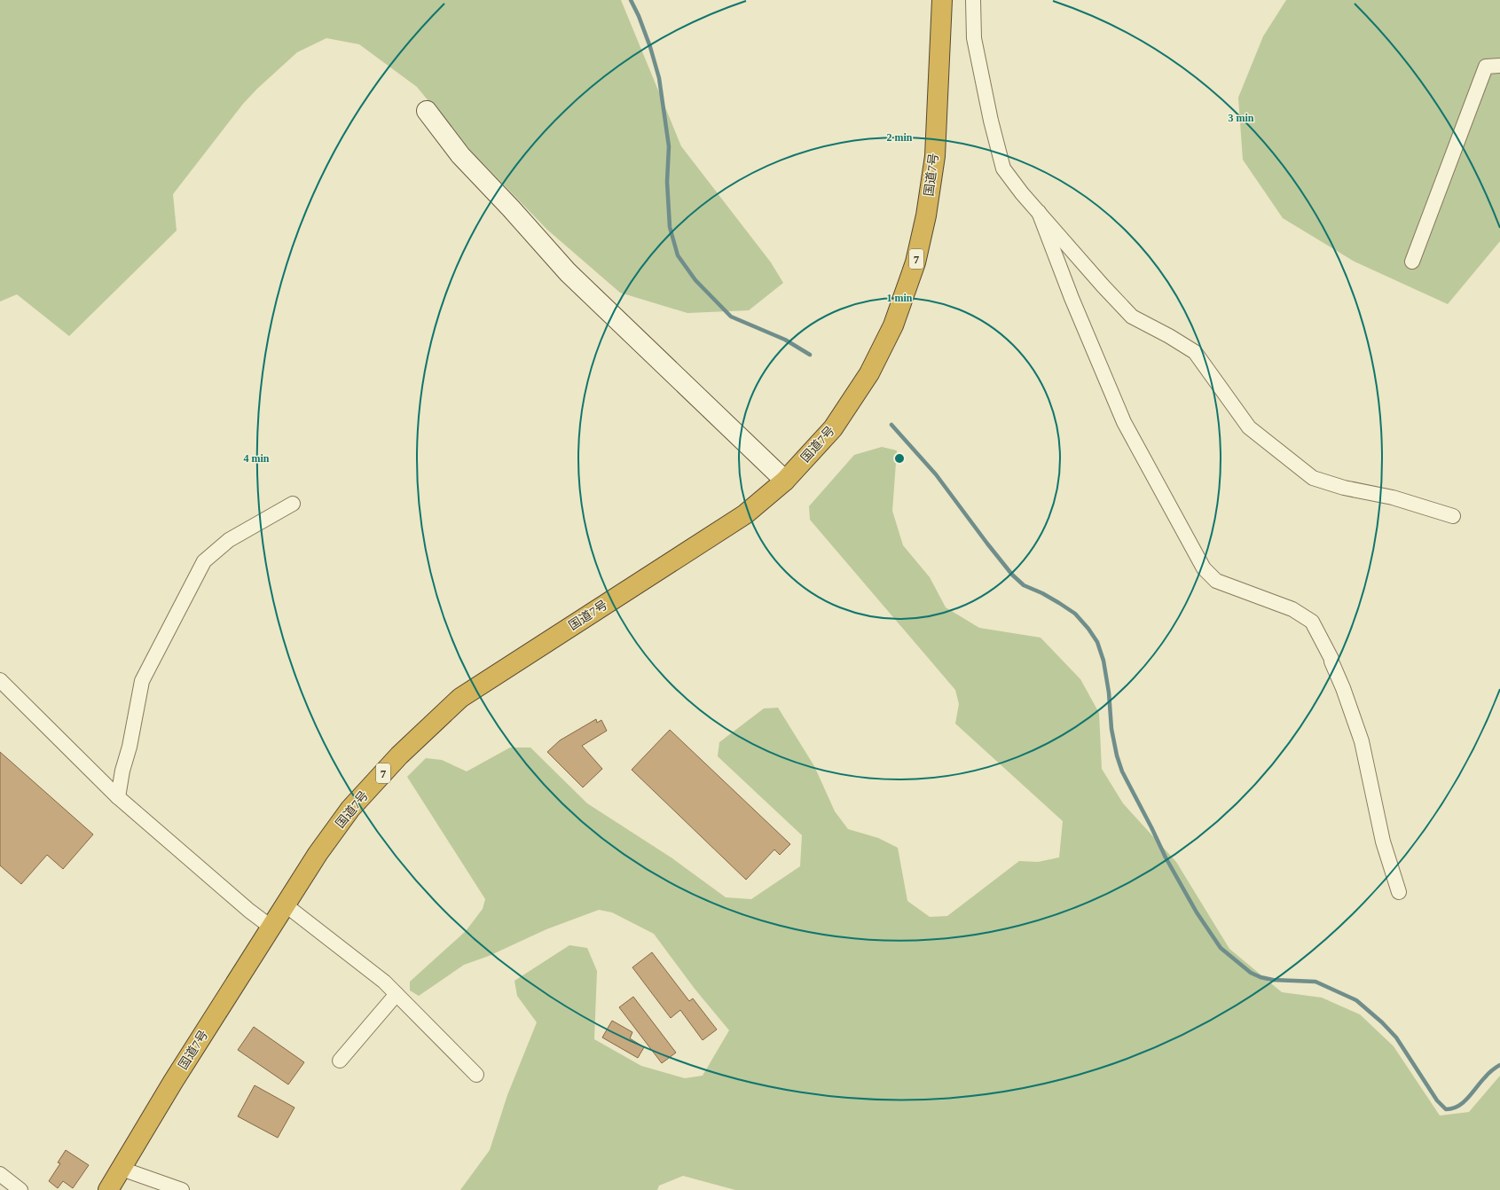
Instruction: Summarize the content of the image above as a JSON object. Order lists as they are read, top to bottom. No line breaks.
{"streets":{"highway":["国道7号","7"]},"rings":["3 min","2 min","1 min","4 min"]}
